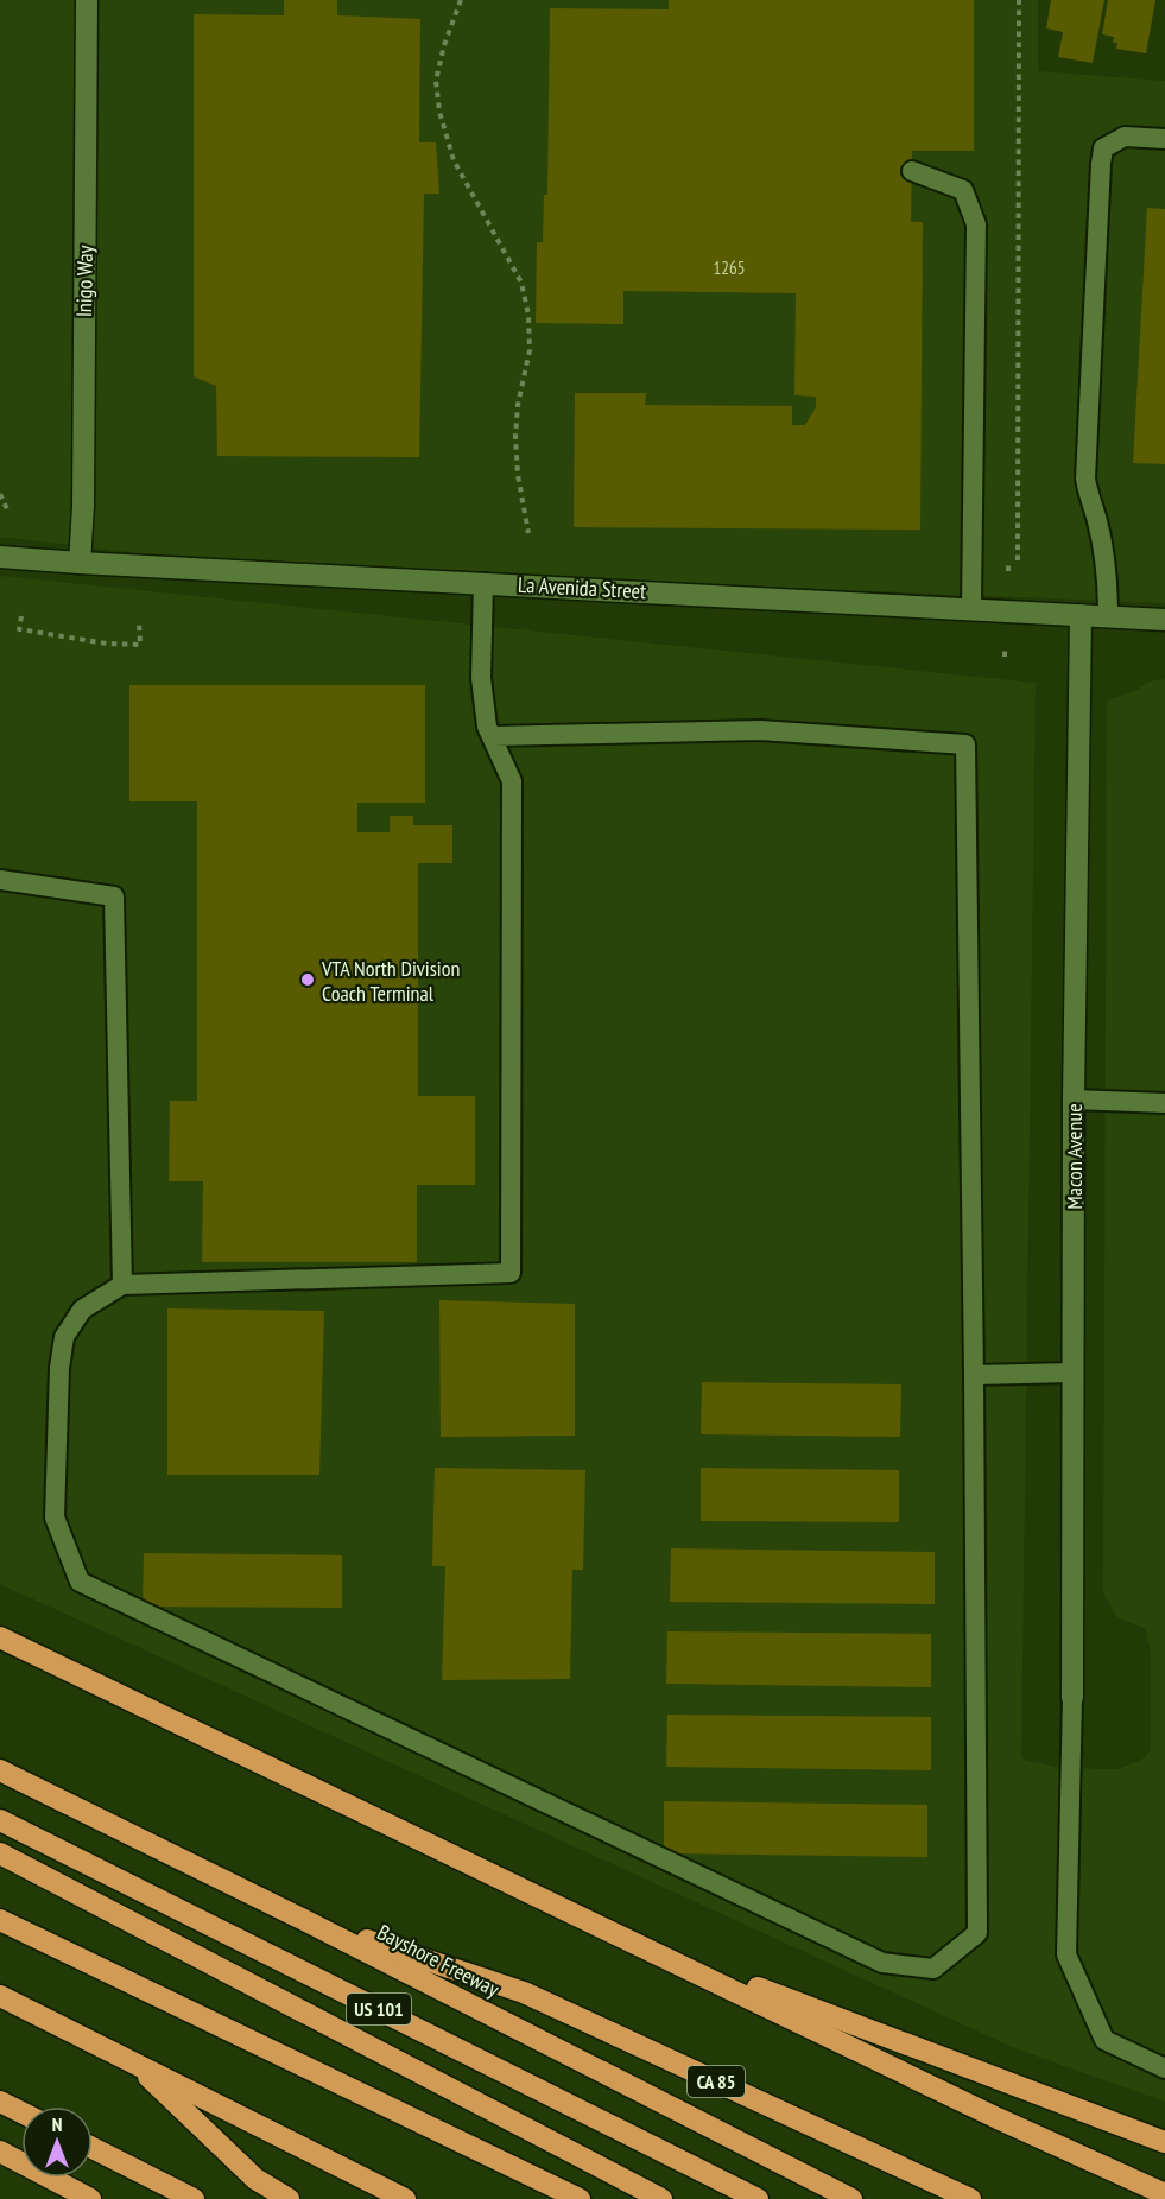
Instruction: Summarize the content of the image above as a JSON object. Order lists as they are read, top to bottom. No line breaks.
{"streets":{"highway":["Bayshore Freeway","US 101","CA 85"],"street":["Inigo Way","La Avenida Street","Macon Avenue"]},"crossings":[["Inigo Way","La Avenida Street"],["La Avenida Street","Macon Avenue"],["Bayshore Freeway","CA 85"]],"places":["VTA North Division Coach Terminal"],"house_numbers":["1265"],"north":"top"}
